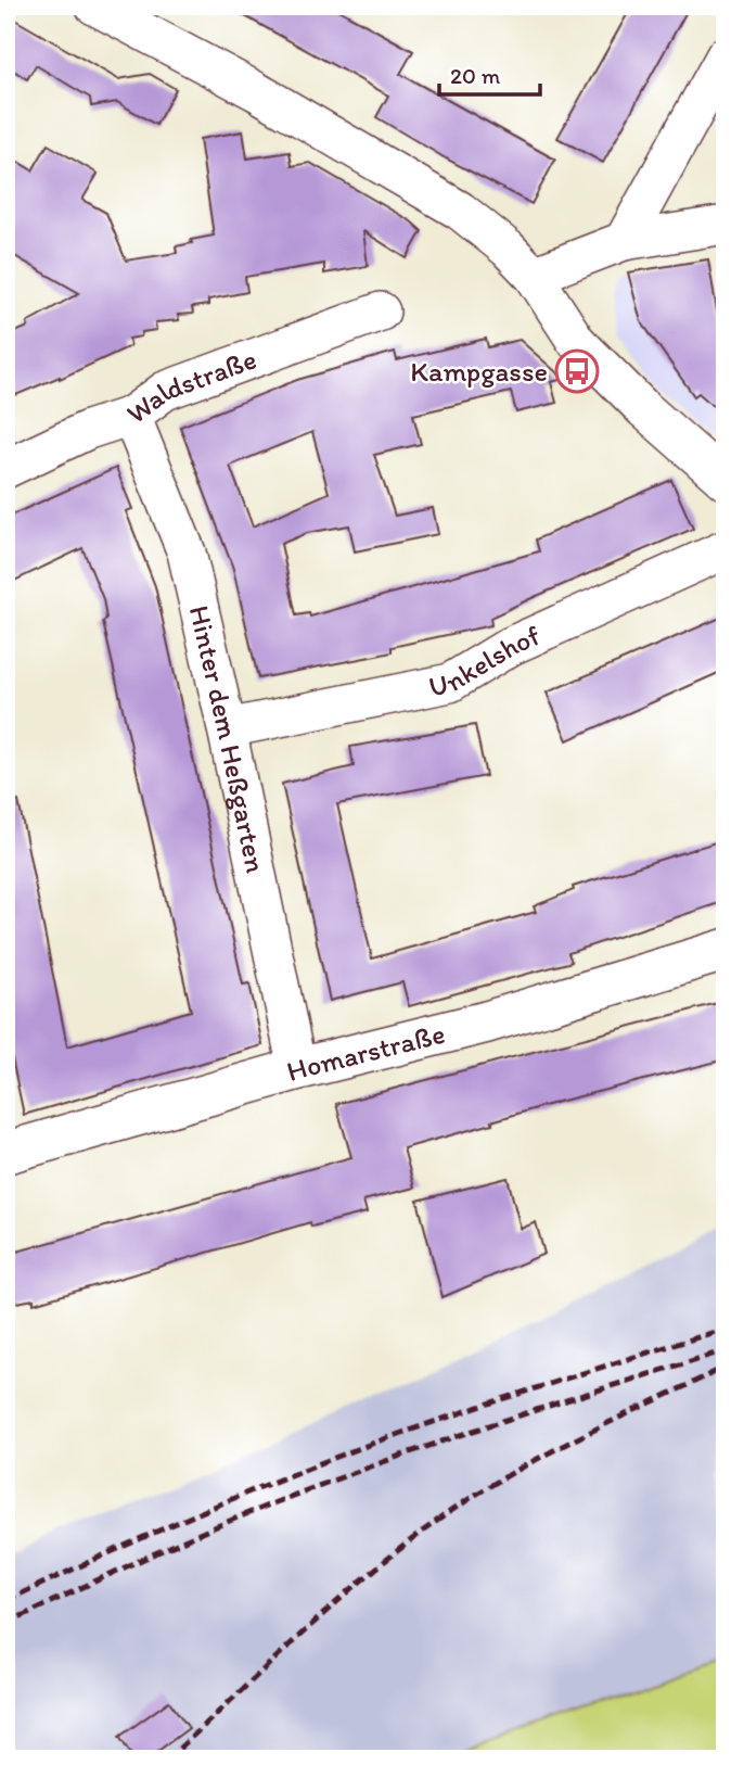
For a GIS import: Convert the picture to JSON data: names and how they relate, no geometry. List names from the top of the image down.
{
  "streets": {
    "street": [
      "Waldstraße",
      "Unkelshof",
      "Hinter dem Heßgarten",
      "Homarstraße"
    ]
  },
  "crossings": [
    ["Waldstraße", "Hinter dem Heßgarten"],
    ["Unkelshof", "Hinter dem Heßgarten"],
    ["Hinter dem Heßgarten", "Homarstraße"]
  ],
  "places": {
    "bus stop": ["Kampgasse"]
  },
  "scale_bar": "20 m"
}
